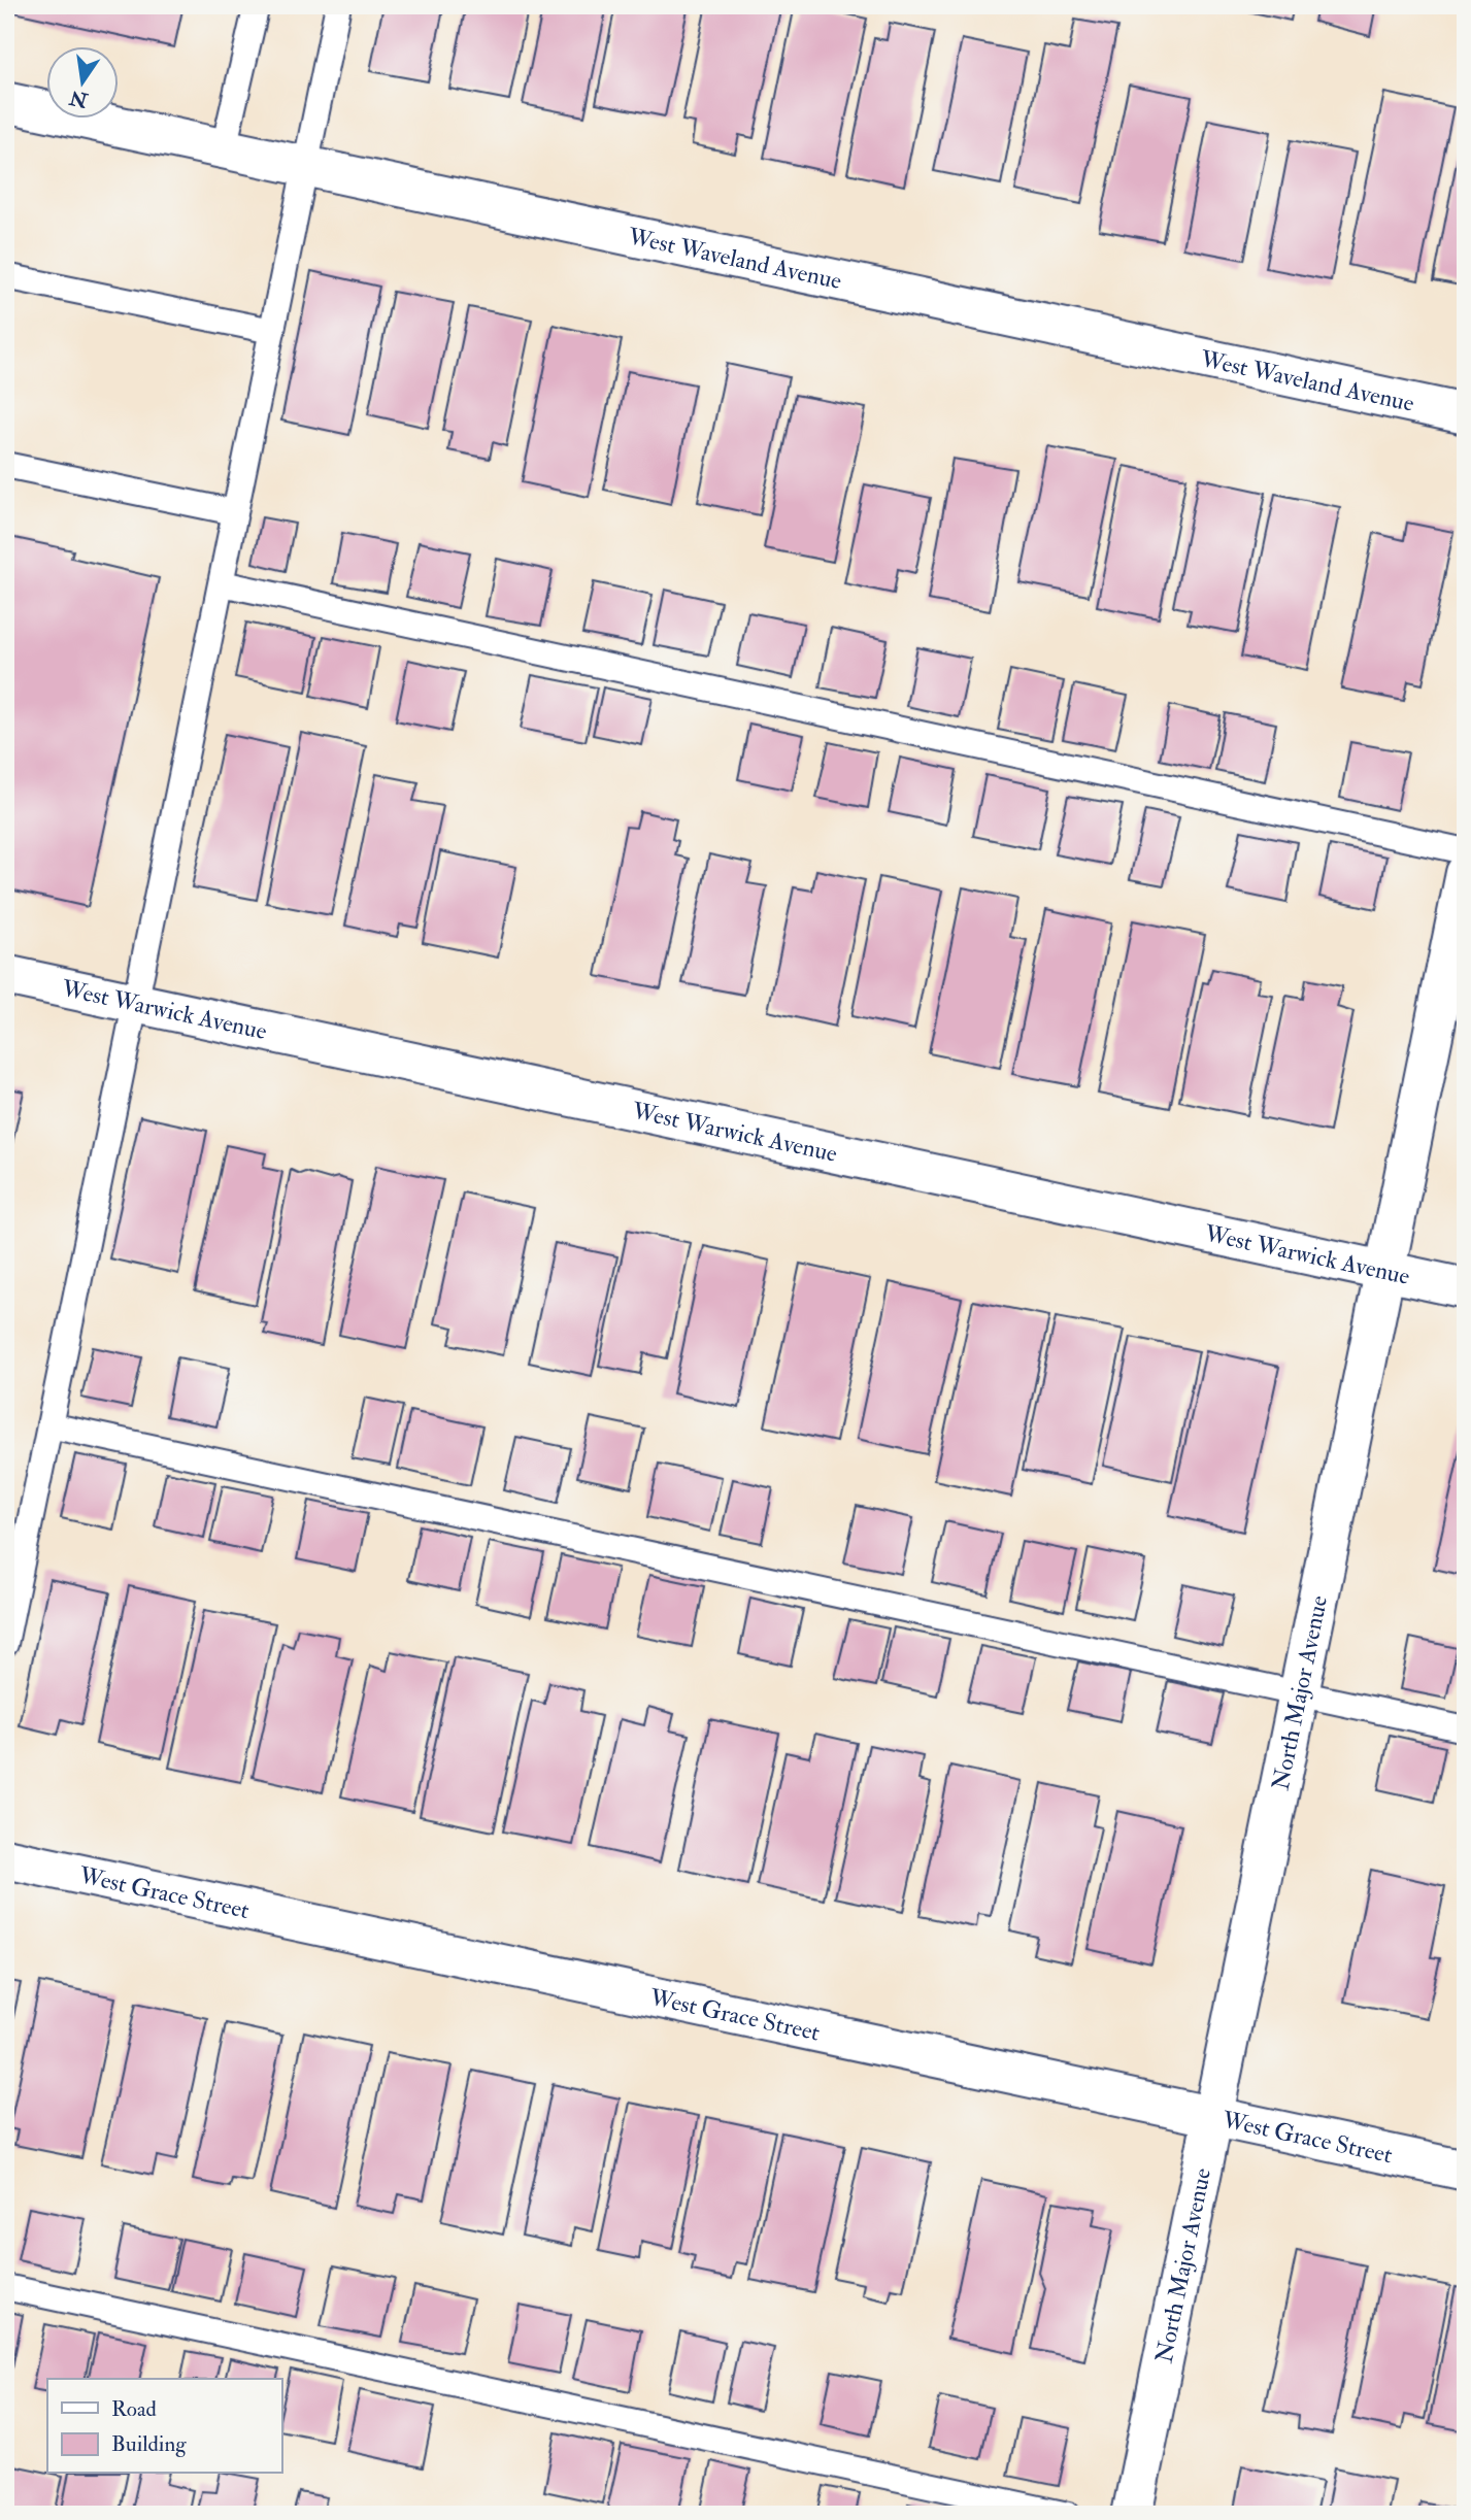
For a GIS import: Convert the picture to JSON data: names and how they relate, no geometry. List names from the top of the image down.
{
  "streets": {
    "street": [
      "West Waveland Avenue",
      "West Warwick Avenue",
      "North Major Avenue",
      "West Grace Street"
    ]
  },
  "crossings": [
    ["West Warwick Avenue", "North Major Avenue"],
    ["North Major Avenue", "West Grace Street"]
  ],
  "legend": ["Road", "Building"],
  "north": "bottom"
}
